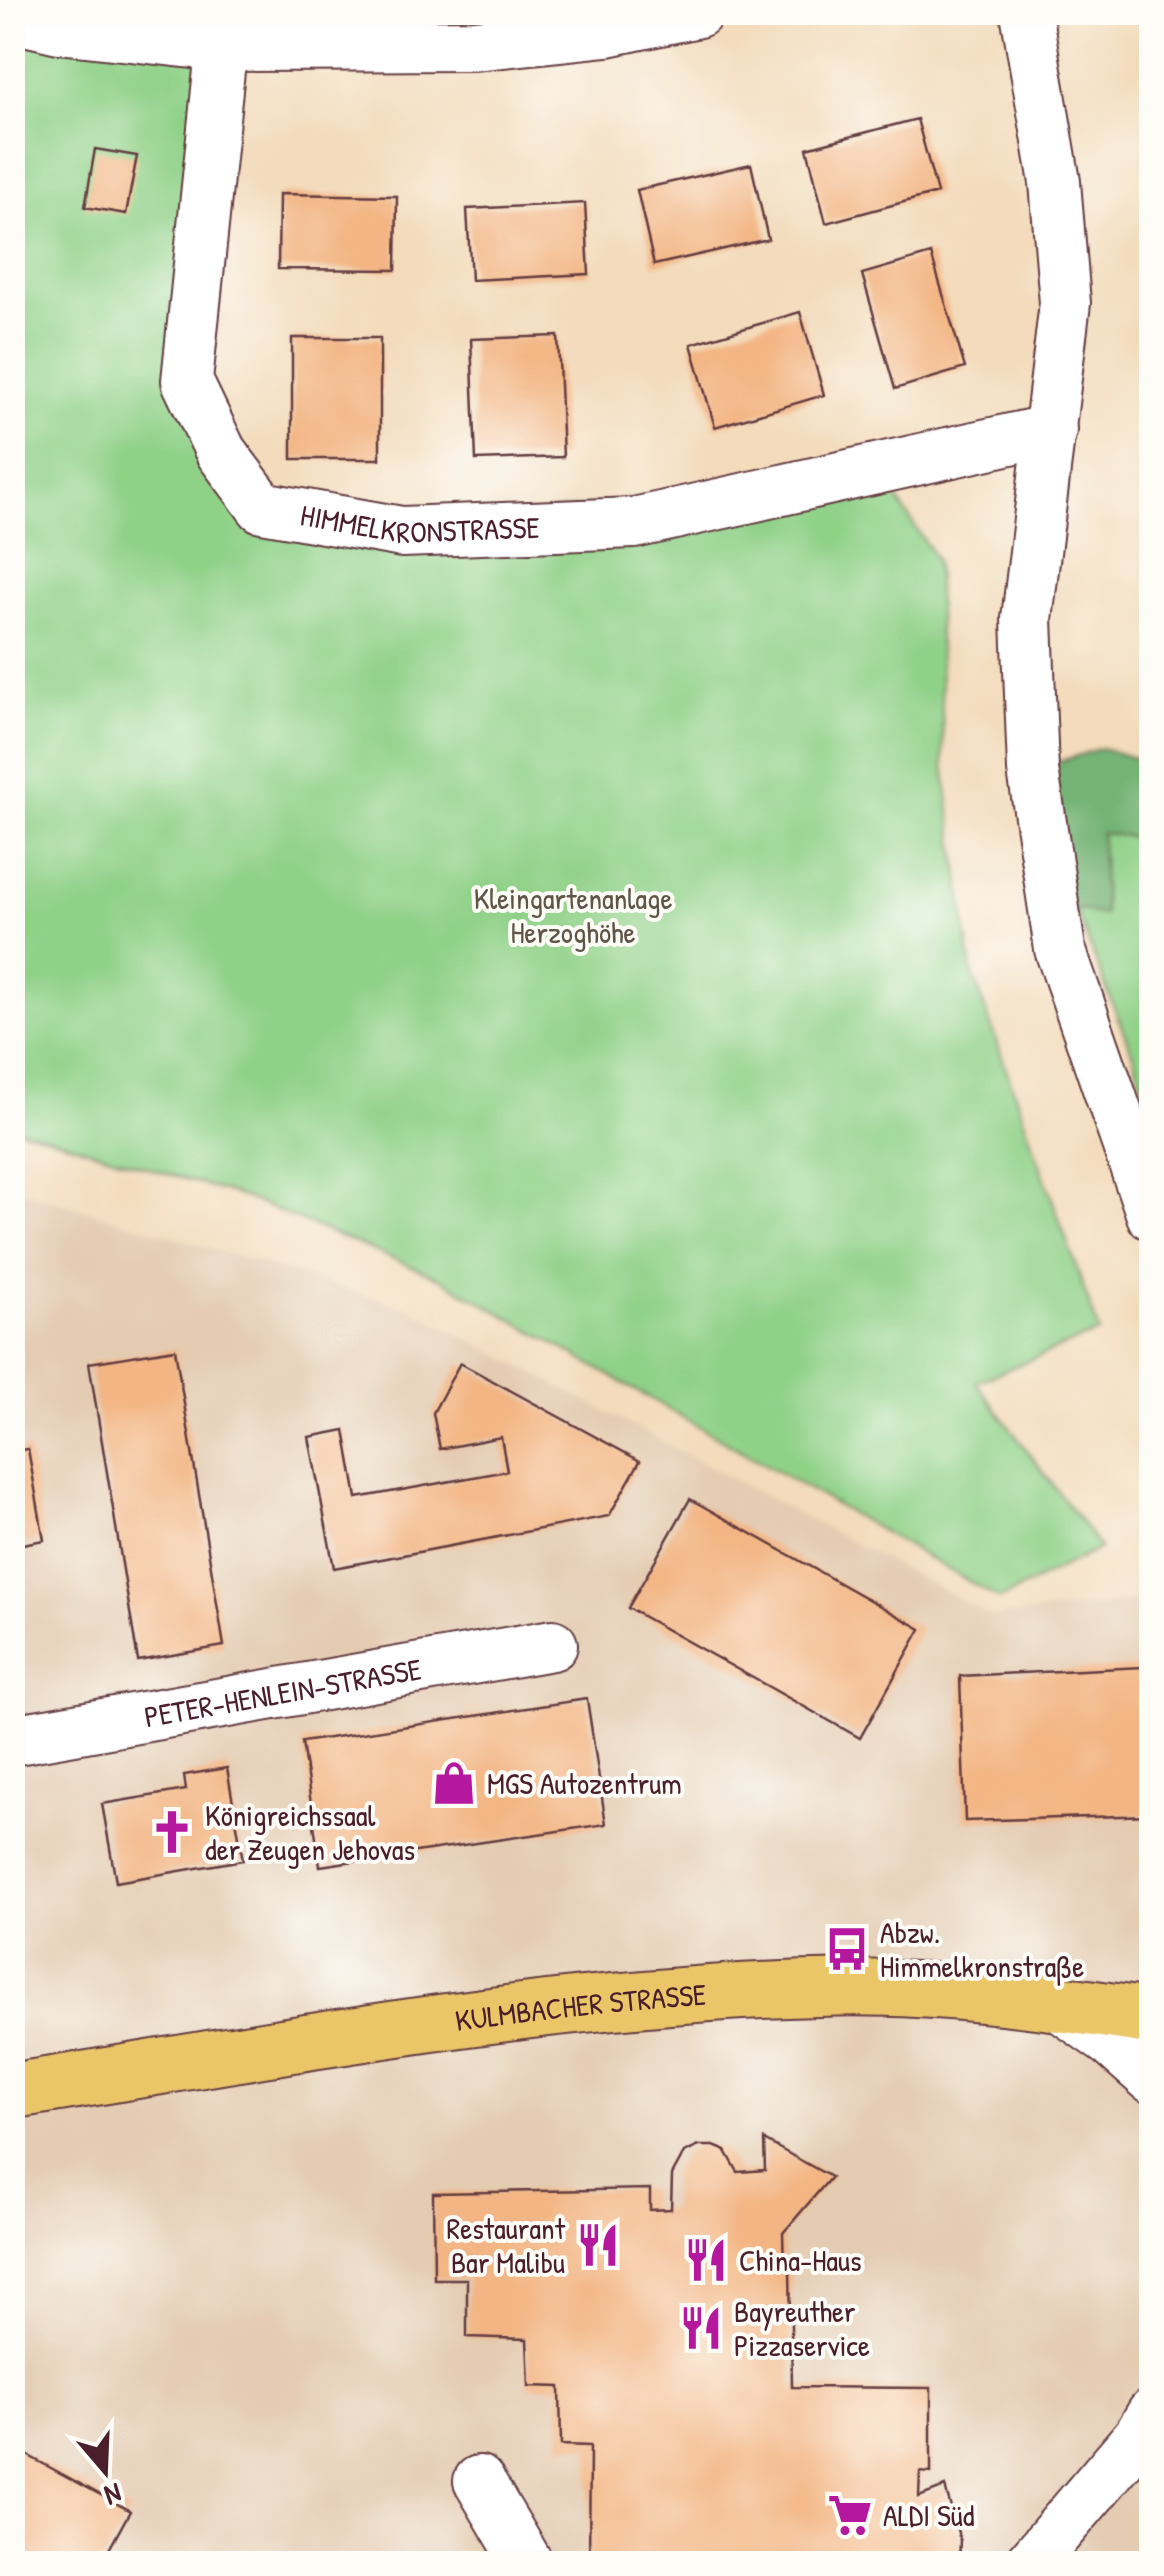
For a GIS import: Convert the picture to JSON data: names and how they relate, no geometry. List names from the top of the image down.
{
  "streets": {
    "main road": ["KULMBACHER STRASSE"],
    "street": ["HIMMELKRONSTRASSE", "PETER-HENLEIN-STRASSE"]
  },
  "parks": ["Kleingartenanlage Herzoghöhe"],
  "places": {
    "shop": ["MGS Autozentrum"],
    "church": ["Königreichssaal der Zeugen Jehovas"],
    "bus stop": ["Abzw. Himmelkronstraße"],
    "restaurant": ["Restaurant Bar Malibu", "China-Haus", "Bayreuther Pizzaservice"],
    "supermarket": ["ALDI Süd"]
  },
  "north": "bottom"
}
